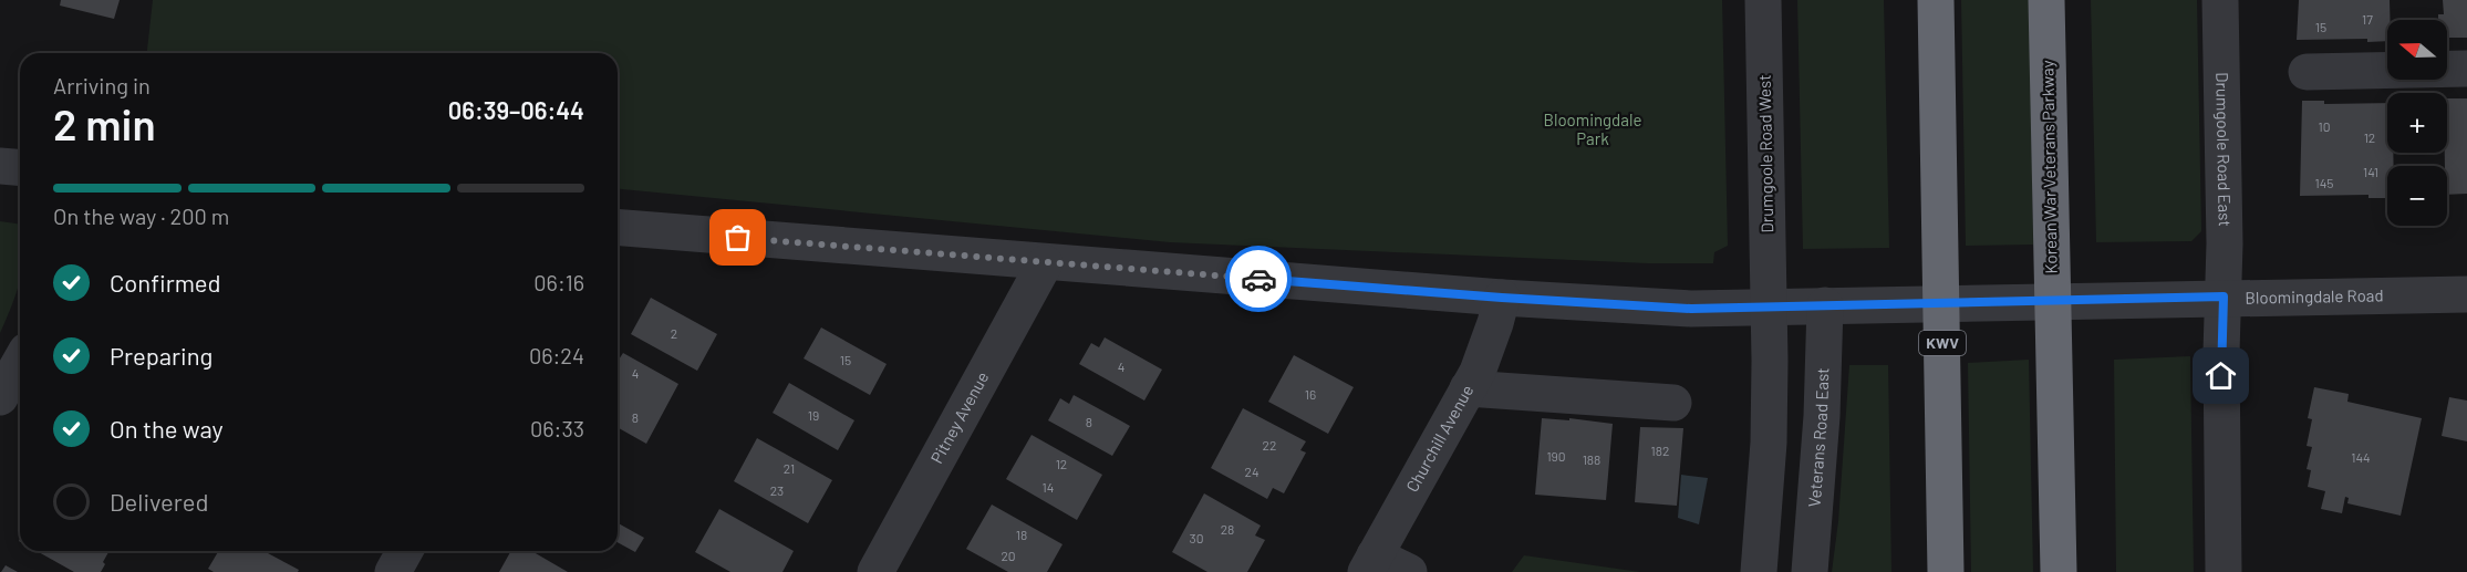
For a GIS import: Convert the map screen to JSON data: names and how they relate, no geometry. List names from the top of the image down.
{
  "streets": {
    "highway": ["Korean War Veterans Parkway", "KWV"],
    "street": [
      "Drumgoole Road East",
      "Drumgoole Road West",
      "Bloomingdale Road",
      "Pitney Avenue",
      "Churchill Avenue",
      "Veterans Road East"
    ]
  },
  "crossings": [
    ["Drumgoole Road East", "Bloomingdale Road"],
    ["Drumgoole Road West", "Bloomingdale Road"],
    ["Bloomingdale Road", "Pitney Avenue"],
    ["Bloomingdale Road", "Churchill Avenue"],
    ["Bloomingdale Road", "Veterans Road East"]
  ],
  "parks": ["Bloomingdale Park"],
  "house_numbers": [
    "17",
    "15",
    "10",
    "12",
    "141",
    "145",
    "2",
    "15",
    "4",
    "4",
    "16",
    "19",
    "8",
    "8",
    "22",
    "182",
    "190",
    "144",
    "188",
    "12",
    "21",
    "24",
    "14",
    "23",
    "28",
    "18",
    "30",
    "20"
  ],
  "north": "left",
  "page": {
    "map_buttons": ["+", "−"],
    "heading": ["2 min", "Arriving in", "06:39–06:44"],
    "bar": "On the way · 200 m",
    "list": [
      ["Confirmed", "06:16"],
      ["Preparing", "06:24"],
      ["On the way", "06:33"],
      "Delivered"
    ]
  }
}
